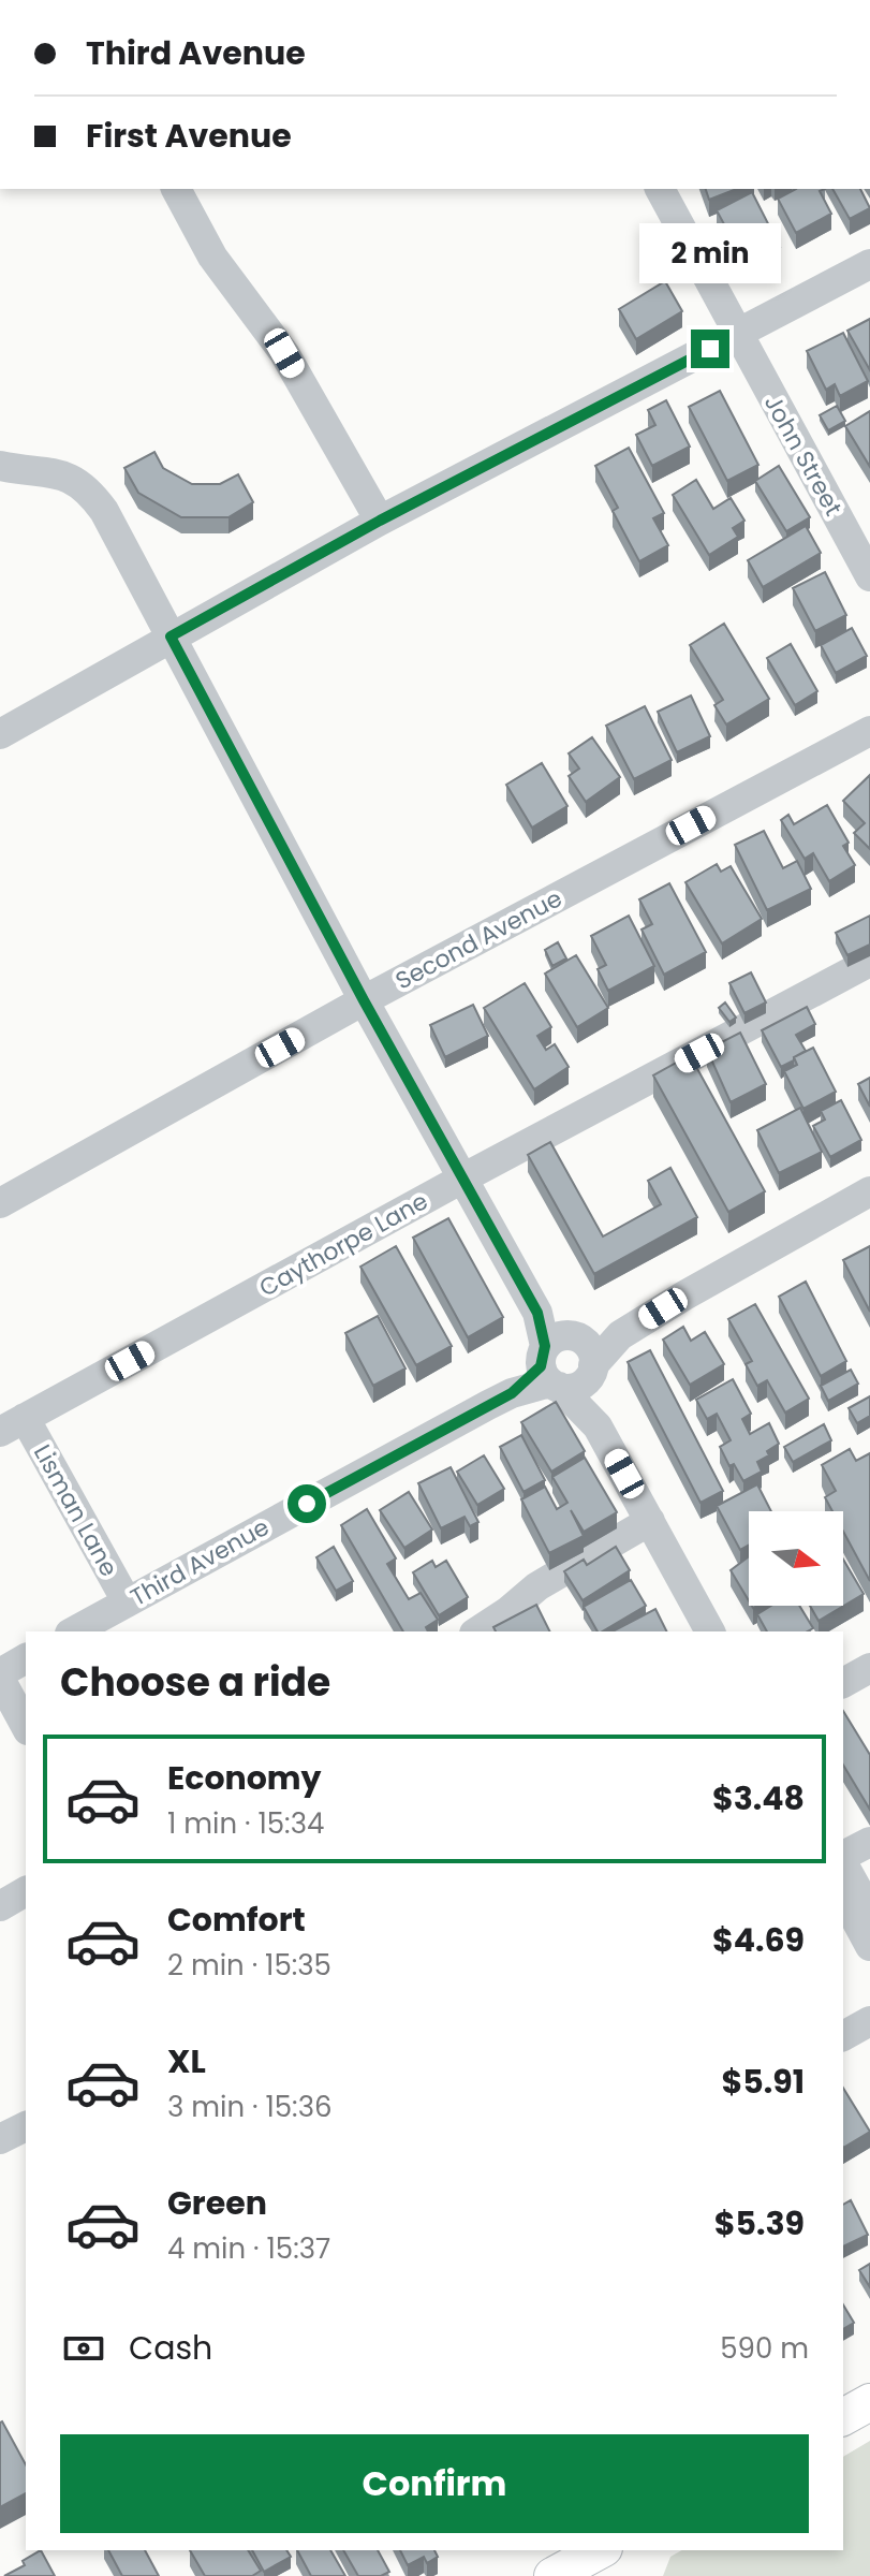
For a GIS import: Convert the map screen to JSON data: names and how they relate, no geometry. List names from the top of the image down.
{
  "streets": {
    "street": [
      "John Street",
      "Second Avenue",
      "Caythorpe Lane",
      "Lisman Lane",
      "Third Avenue"
    ]
  },
  "crossings": [
    ["Caythorpe Lane", "Lisman Lane"],
    ["Lisman Lane", "Third Avenue"]
  ],
  "north": "right",
  "page": {
    "banner": ["Third Avenue", "First Avenue"],
    "bubble": "2 min",
    "heading": "Choose a ride",
    "list": [
      {
        "name": "Economy",
        "note": "1 min · 15:34",
        "value": "$3.48"
      },
      {
        "name": "Comfort",
        "note": "2 min · 15:35",
        "value": "$4.69"
      },
      {
        "name": "XL",
        "note": "3 min · 15:36",
        "value": "$5.91"
      },
      {
        "name": "Green",
        "note": "4 min · 15:37",
        "value": "$5.39"
      }
    ],
    "pay": ["Cash", "590 m"],
    "buttons": "Confirm"
  }
}
